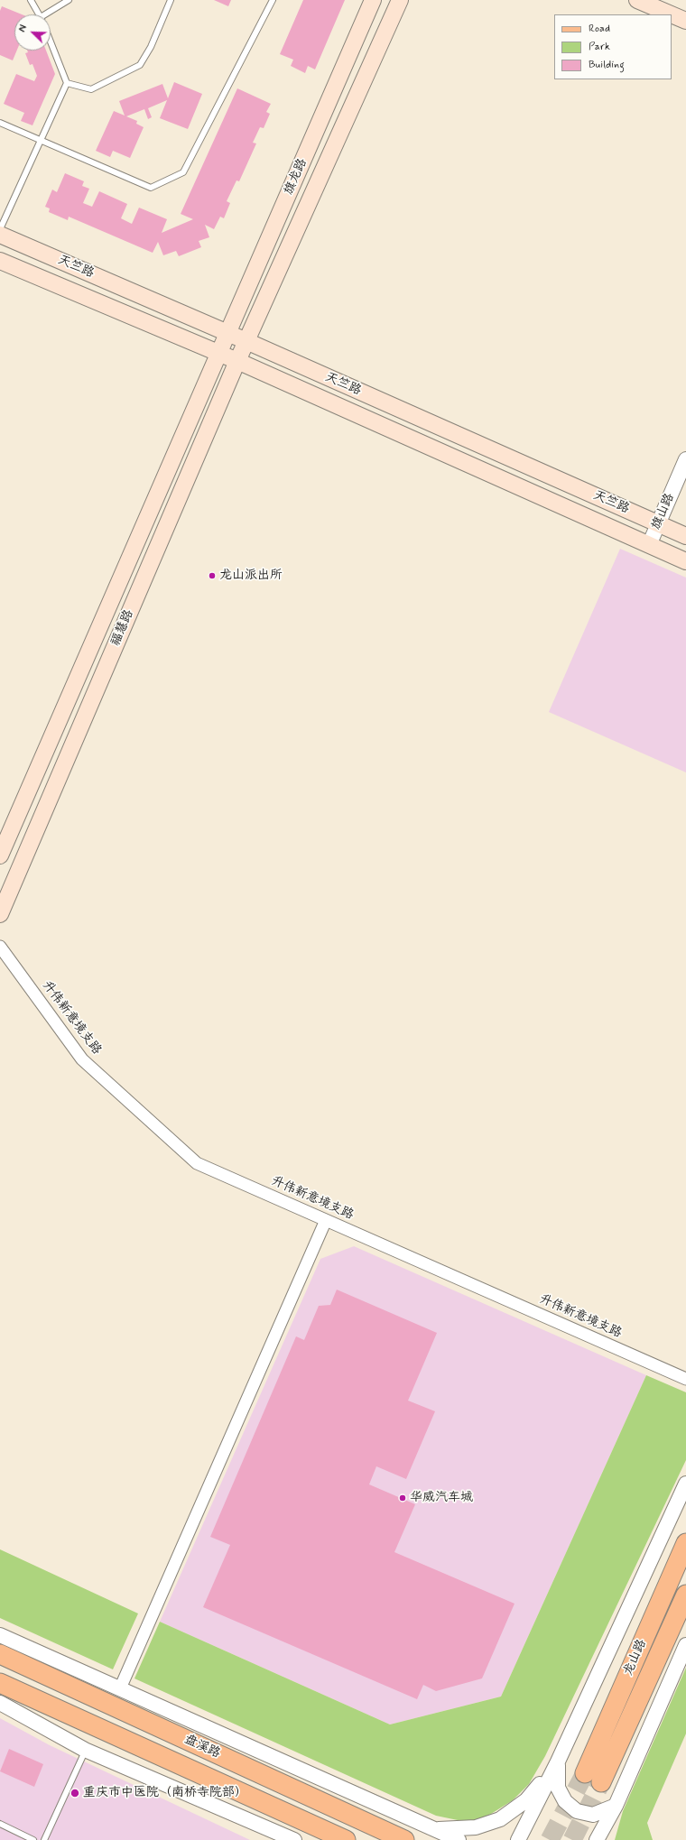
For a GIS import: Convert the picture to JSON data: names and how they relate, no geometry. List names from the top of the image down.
{
  "streets": {
    "main road": [
      "旗龙路",
      "天竺路",
      "福慧路",
      "龙山路",
      "盘溪路"
    ],
    "street": ["旗山路", "升伟新意境支路"]
  },
  "crossings": [
    ["旗龙路", "天竺路"],
    ["旗龙路", "福慧路"],
    ["天竺路", "旗山路"],
    ["天竺路", "福慧路"]
  ],
  "places": ["龙山派出所", "华威汽车城", "重庆市中医院（南桥寺院部）"],
  "legend": ["Road", "Park", "Building"],
  "north": "top left"
}
